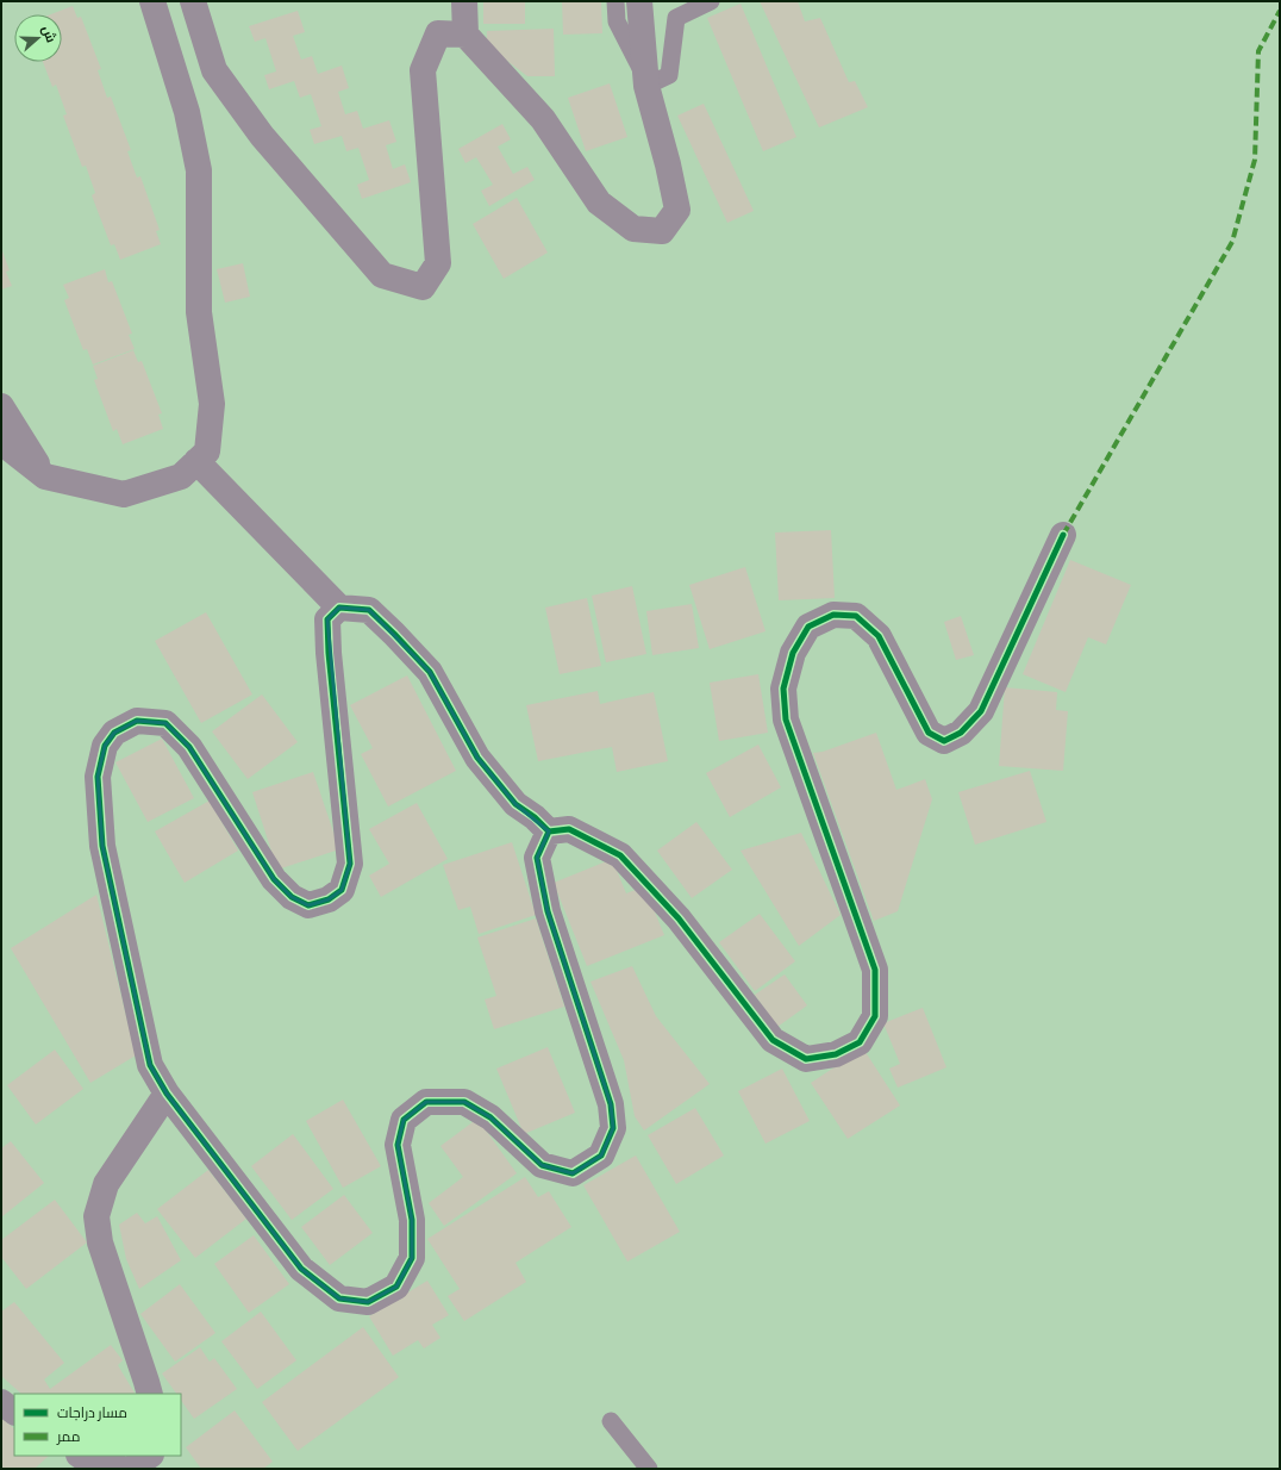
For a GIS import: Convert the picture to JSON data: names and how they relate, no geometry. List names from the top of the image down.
{
  "legend": ["مسار دراجات", "ممر"],
  "north": "right"
}
